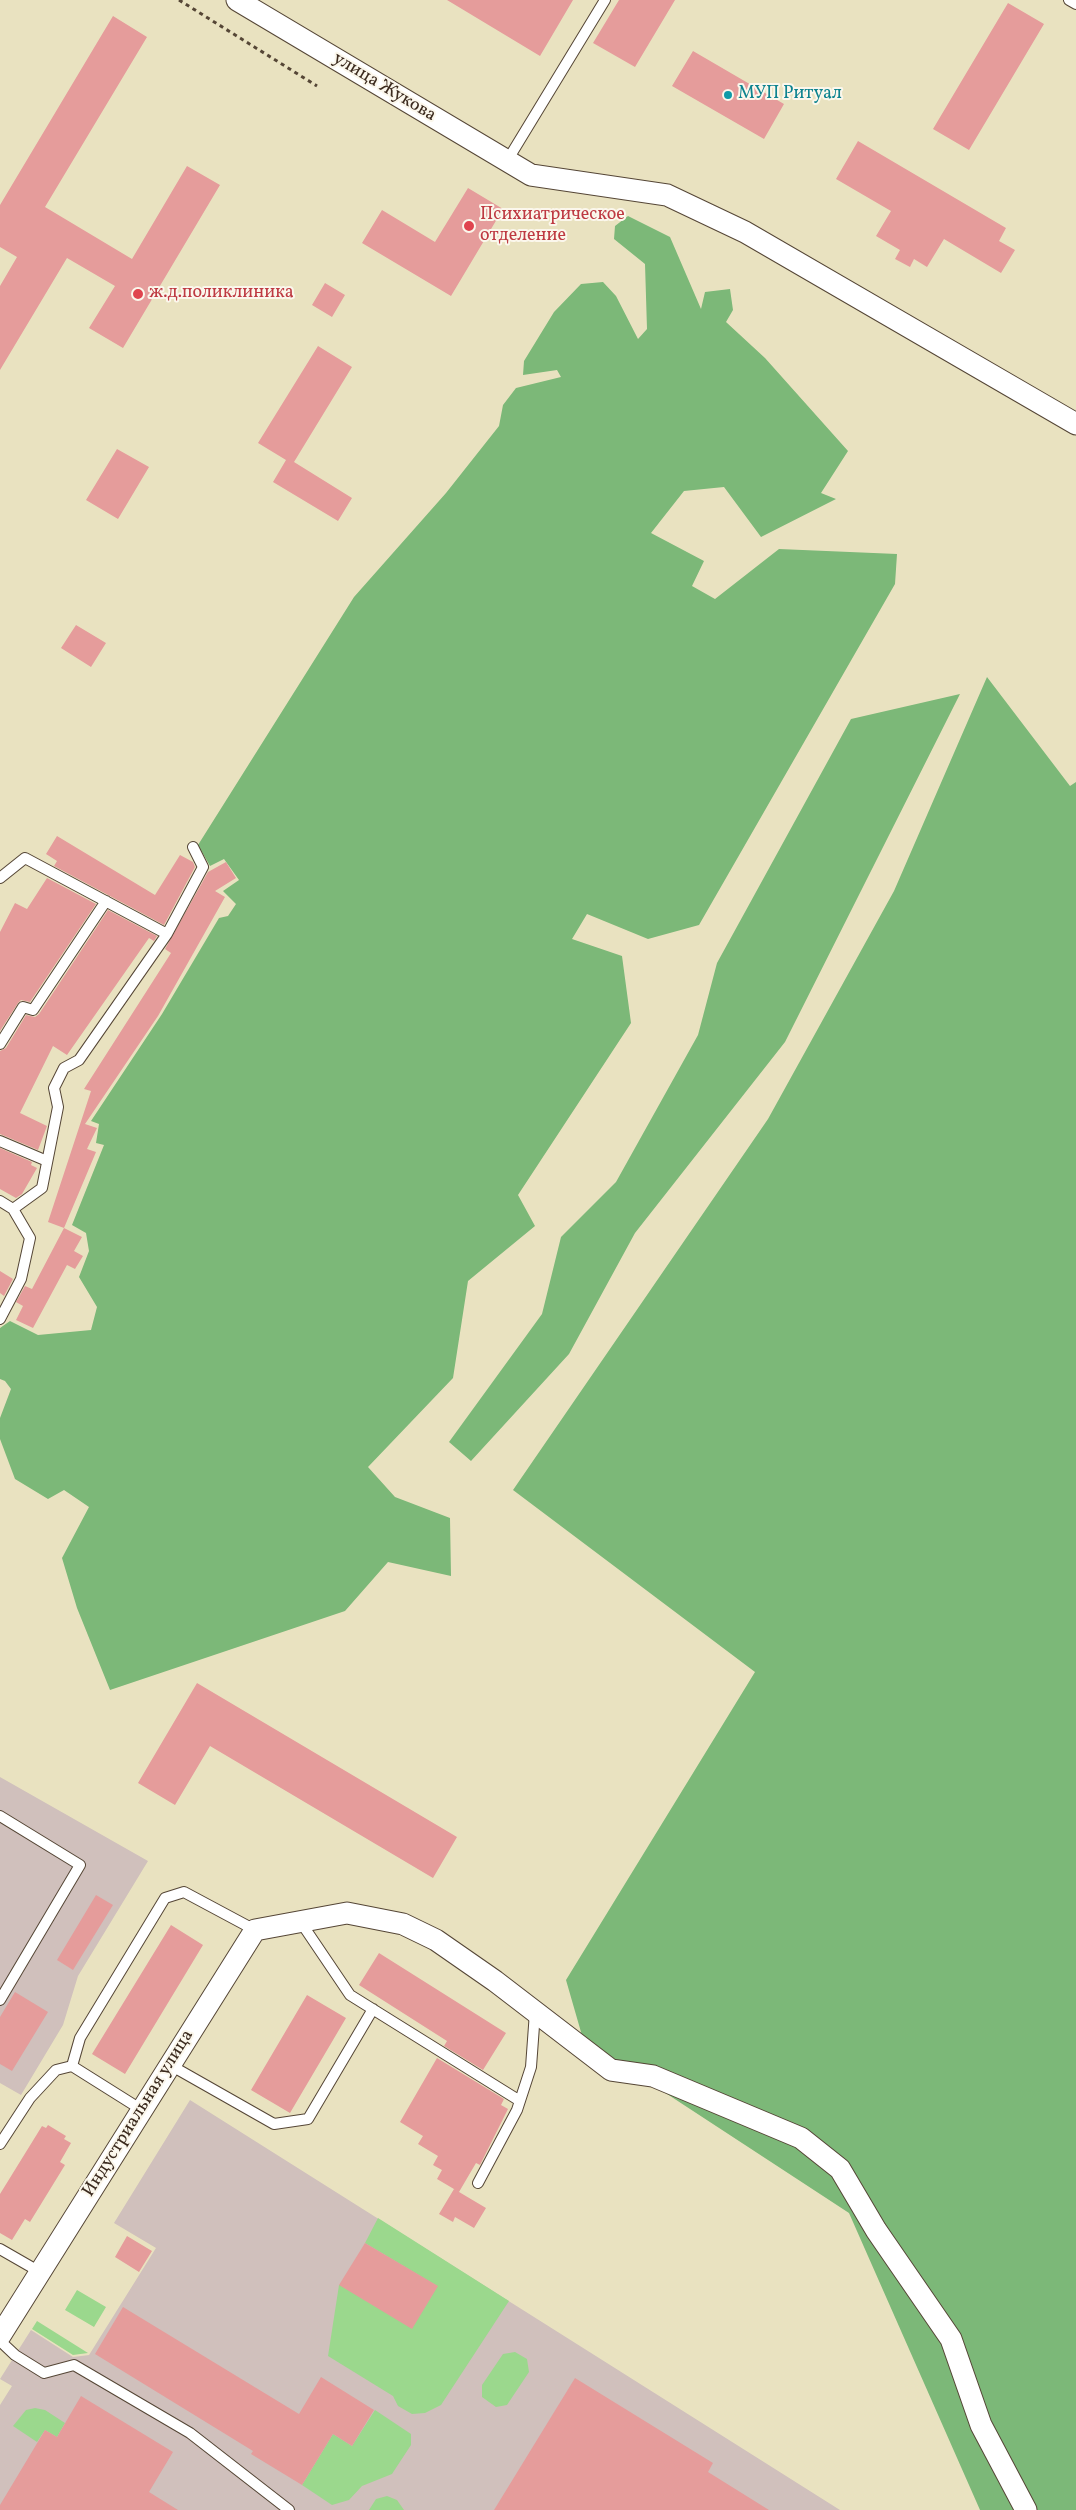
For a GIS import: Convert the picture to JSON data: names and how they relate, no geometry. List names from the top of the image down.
{
  "streets": {
    "street": ["улица Жукова", "Индустриальная улица"]
  },
  "places": ["МУП Ритуал", "Психиатрическое отделение", "ж.д.поликлиника"]
}
